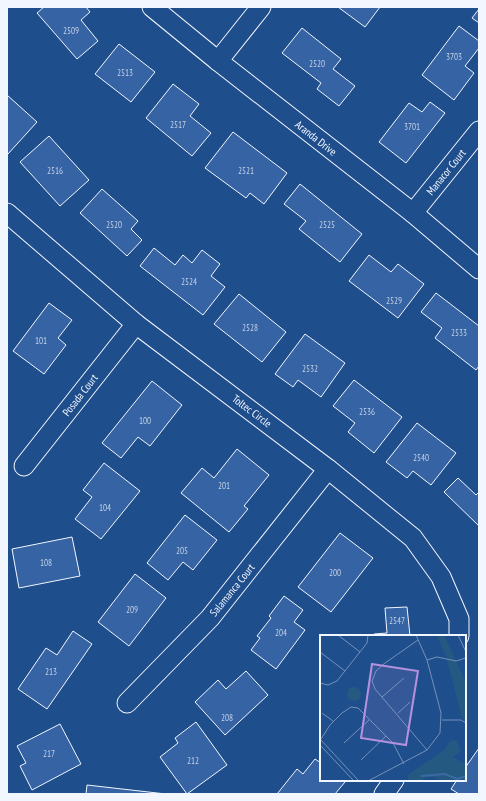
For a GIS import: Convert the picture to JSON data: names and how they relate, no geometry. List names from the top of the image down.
{
  "streets": {
    "street": [
      "Aranda Drive",
      "Manacor Court",
      "Posada Court",
      "Toltec Circle",
      "Salamanca Court"
    ]
  },
  "crossings": [
    ["Aranda Drive", "Manacor Court"],
    ["Posada Court", "Toltec Circle"],
    ["Toltec Circle", "Salamanca Court"]
  ],
  "house_numbers": [
    "2509",
    "3703",
    "2520",
    "2513",
    "2517",
    "3701",
    "2516",
    "2521",
    "2520",
    "2525",
    "2524",
    "2529",
    "2528",
    "2533",
    "101",
    "2532",
    "2536",
    "100",
    "2540",
    "201",
    "104",
    "205",
    "108",
    "200",
    "209",
    "2547",
    "204",
    "213",
    "208",
    "217",
    "212"
  ]
}
